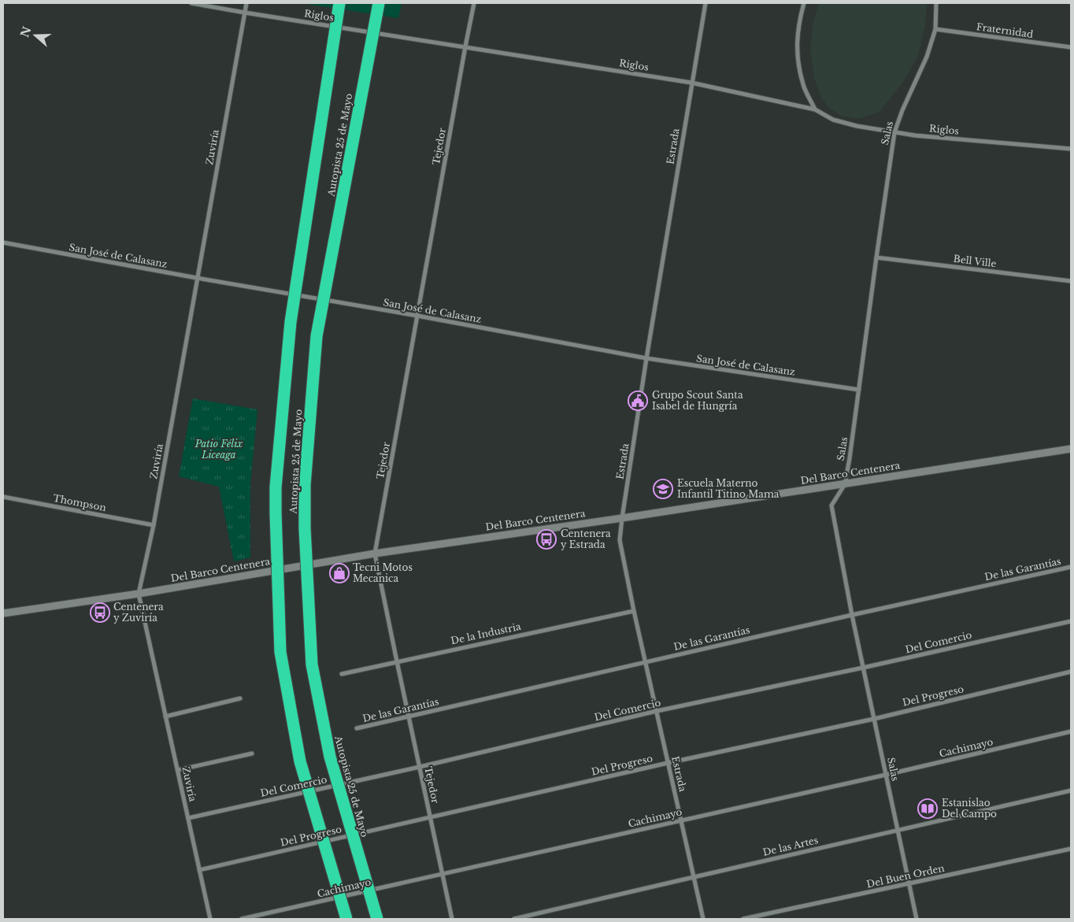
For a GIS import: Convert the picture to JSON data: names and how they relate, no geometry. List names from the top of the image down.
{
  "streets": {
    "highway": ["Autopista 25 de Mayo"],
    "street": [
      "Riglos",
      "Fraternidad",
      "Salas",
      "Tejedor",
      "Estrada",
      "Zuviría",
      "San José de Calasanz",
      "Bell Ville",
      "Del Barco Centenera",
      "Thompson",
      "De las Garantías",
      "De la Industria",
      "Del Comercio",
      "Del Progreso",
      "Cachimayo",
      "De las Artes",
      "Del Buen Orden"
    ]
  },
  "crossings": [
    ["Riglos", "Salas"],
    ["Riglos", "Tejedor"],
    ["Riglos", "Estrada"],
    ["Riglos", "Zuviría"],
    ["Fraternidad", "Salas"],
    ["Salas", "San José de Calasanz"],
    ["Salas", "Bell Ville"],
    ["Salas", "Del Barco Centenera"],
    ["Salas", "De las Garantías"],
    ["Salas", "Del Comercio"],
    ["Salas", "Del Progreso"],
    ["Salas", "Cachimayo"],
    ["Salas", "De las Artes"],
    ["Salas", "Del Buen Orden"],
    ["Tejedor", "San José de Calasanz"],
    ["Tejedor", "Del Barco Centenera"],
    ["Tejedor", "De las Garantías"],
    ["Tejedor", "De la Industria"],
    ["Tejedor", "Del Comercio"],
    ["Tejedor", "Del Progreso"],
    ["Tejedor", "Cachimayo"],
    ["Estrada", "San José de Calasanz"],
    ["Estrada", "Del Barco Centenera"],
    ["Estrada", "De las Garantías"],
    ["Estrada", "De la Industria"],
    ["Estrada", "Del Comercio"],
    ["Estrada", "Del Progreso"],
    ["Estrada", "Cachimayo"],
    ["Estrada", "De las Artes"],
    ["Zuviría", "San José de Calasanz"],
    ["Zuviría", "Del Barco Centenera"],
    ["Zuviría", "Thompson"],
    ["Zuviría", "Del Comercio"],
    ["Zuviría", "Del Progreso"]
  ],
  "parks": ["Patio Félix Liceaga"],
  "places": {
    "public building": ["Grupo Scout Santa Isabel de Hungría"],
    "school or university": ["Escuela Materno Infantil Titino Mama"],
    "bus stop": ["Centenera y Estrada", "Centenera y Zuviría"],
    "shop": ["Tecni Motos Mecanica"],
    "library": ["Estanislao Del Campo"]
  },
  "north": "left"
}
